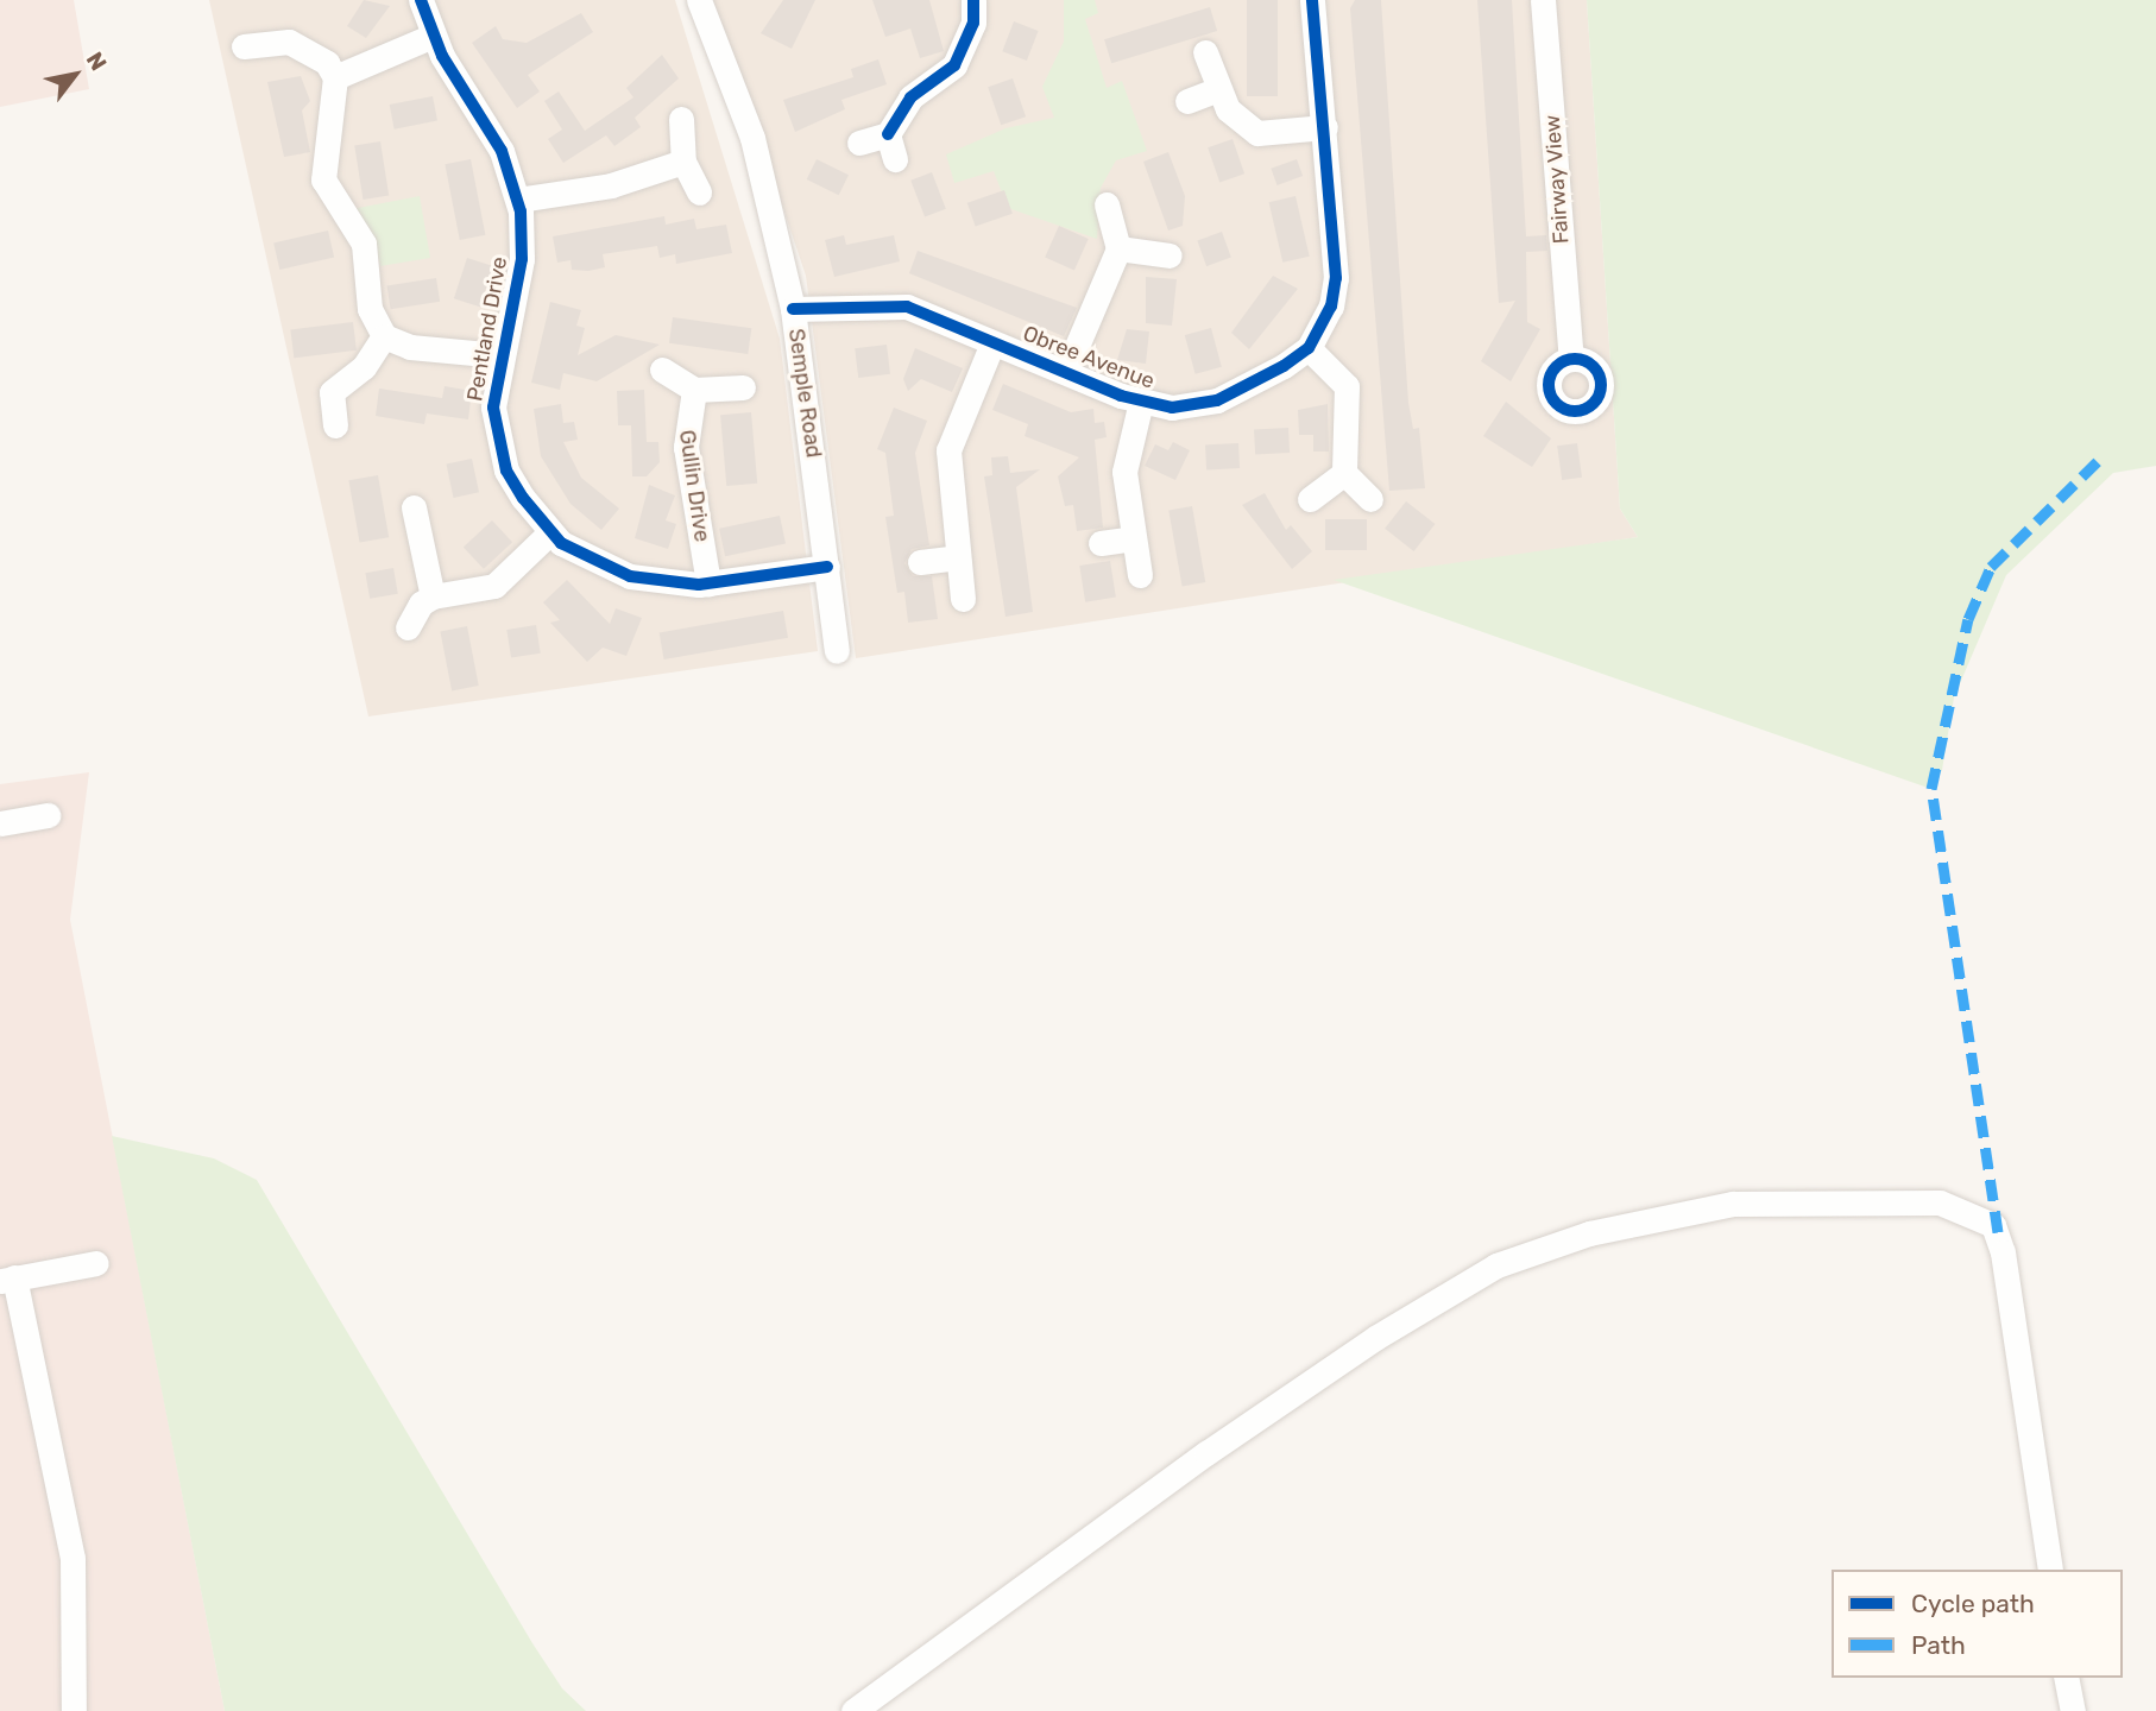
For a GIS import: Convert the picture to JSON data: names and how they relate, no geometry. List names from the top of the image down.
{
  "streets": {
    "street": [
      "Fairway View",
      "Pentland Drive",
      "Obree Avenue",
      "Semple Road",
      "Gullin Drive"
    ]
  },
  "crossings": [
    ["Pentland Drive", "Semple Road"],
    ["Pentland Drive", "Gullin Drive"],
    ["Obree Avenue", "Semple Road"]
  ],
  "legend": ["Cycle path", "Path"],
  "north": "top right"
}
